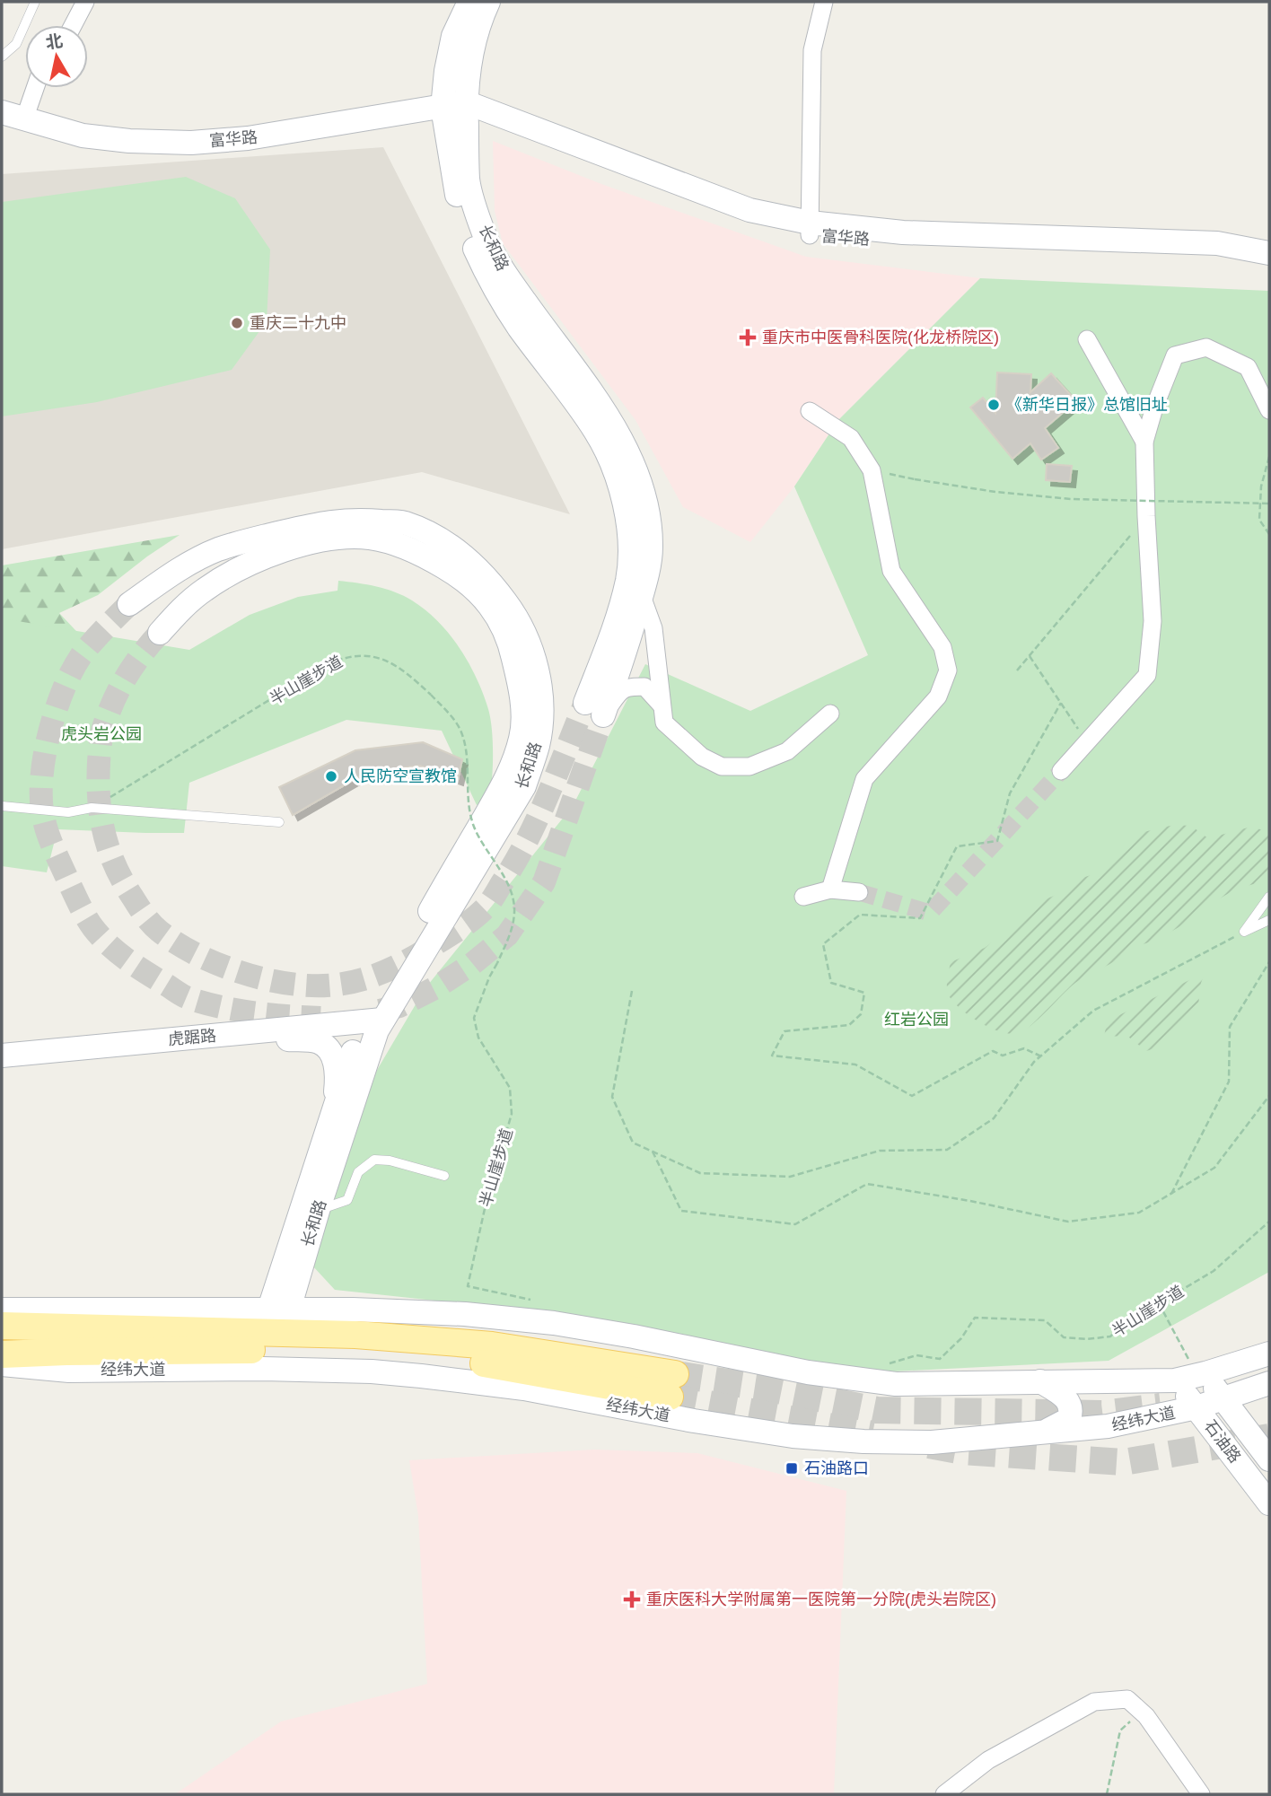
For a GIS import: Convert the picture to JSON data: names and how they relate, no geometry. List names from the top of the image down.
{
  "streets": {
    "main road": [
      "富华路",
      "长和路",
      "虎踞路",
      "经纬大道",
      "石油路"
    ],
    "path": ["半山崖步道"]
  },
  "crossings": [
    ["富华路", "长和路"],
    ["长和路", "虎踞路"],
    ["长和路", "经纬大道"],
    ["经纬大道", "石油路"]
  ],
  "parks": ["虎头岩公园", "红岩公园"],
  "places": {
    "other": ["重庆二十九中", "《新华日报》总馆旧址", "人民防空宣教馆"],
    "health": ["重庆市中医骨科医院(化龙桥院区)", "重庆医科大学附属第一医院第一分院(虎头岩院区)"],
    "transit": ["石油路口"]
  },
  "north": "top"
}
